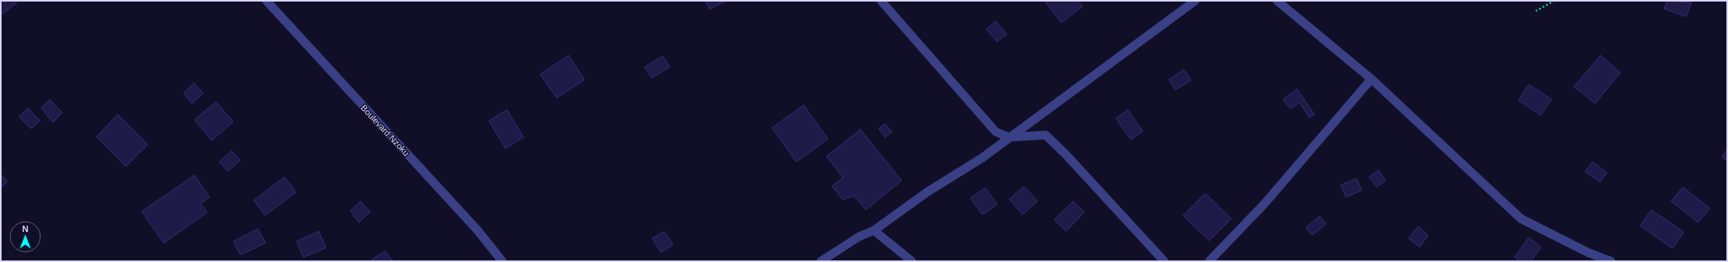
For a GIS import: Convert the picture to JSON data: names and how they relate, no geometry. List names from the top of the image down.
{
  "streets": {
    "street": ["Boulevard Nzoku"]
  },
  "north": "top"
}
